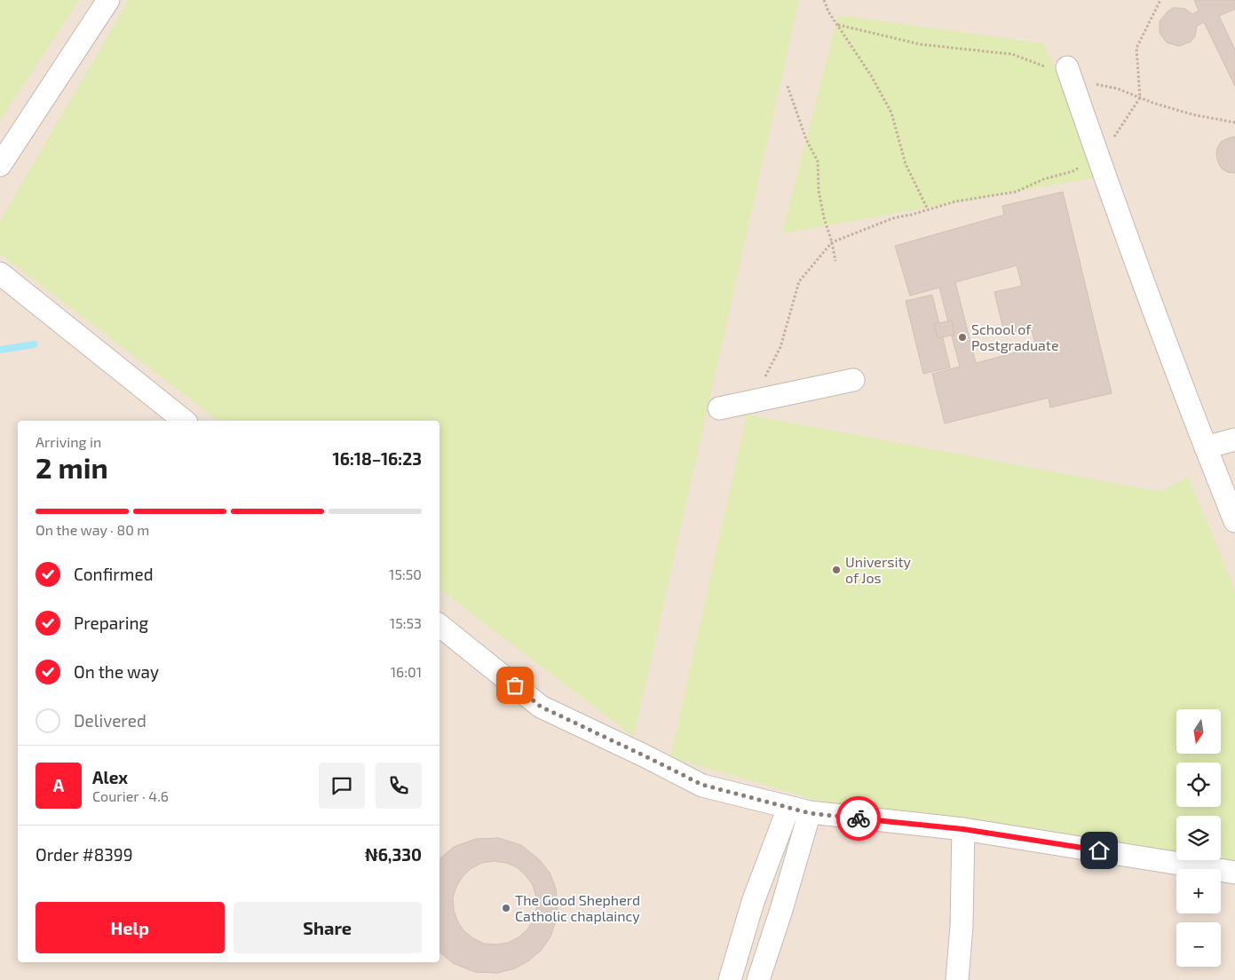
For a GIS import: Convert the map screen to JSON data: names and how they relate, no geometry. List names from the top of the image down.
{
  "places": ["School of Postgraduate", "University of Jos", "The Good Shepherd Catholic chaplaincy"],
  "north": "bottom",
  "page": {
    "heading": ["2 min", "Arriving in", "16:18–16:23"],
    "panel": [
      "Alex",
      "Courier · 4.6",
      "Order #8399",
      "₦6,330"
    ],
    "bar": "On the way · 80 m",
    "list": [
      ["Confirmed", "15:50"],
      ["Preparing", "15:53"],
      ["On the way", "16:01"],
      "Delivered"
    ],
    "map_buttons": ["+", "−"],
    "round": "A",
    "buttons": ["Help", "Share"]
  }
}
